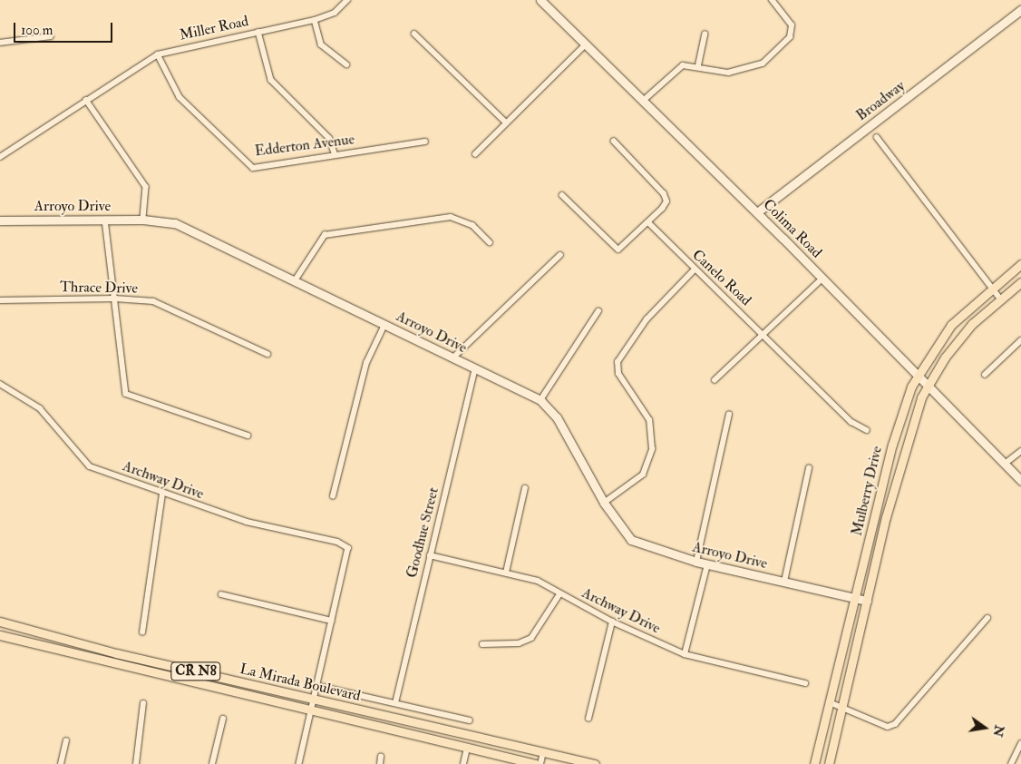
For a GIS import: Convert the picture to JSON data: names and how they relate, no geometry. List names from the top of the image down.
{
  "streets": {
    "main road": ["Mulberry Drive", "CR N8", "La Mirada Boulevard"],
    "street": [
      "Miller Road",
      "Broadway",
      "Edderton Avenue",
      "Arroyo Drive",
      "Colima Road",
      "Canelo Road",
      "Thrace Drive",
      "Archway Drive",
      "Goodhue Street"
    ]
  },
  "crossings": [
    ["Miller Road", "Edderton Avenue"],
    ["Broadway", "Colima Road"],
    ["Arroyo Drive", "Mulberry Drive"],
    ["Arroyo Drive", "Goodhue Street"],
    ["Colima Road", "Mulberry Drive"],
    ["Archway Drive", "Goodhue Street"],
    ["Goodhue Street", "La Mirada Boulevard"]
  ],
  "scale_bar": "100 m",
  "north": "right"
}
